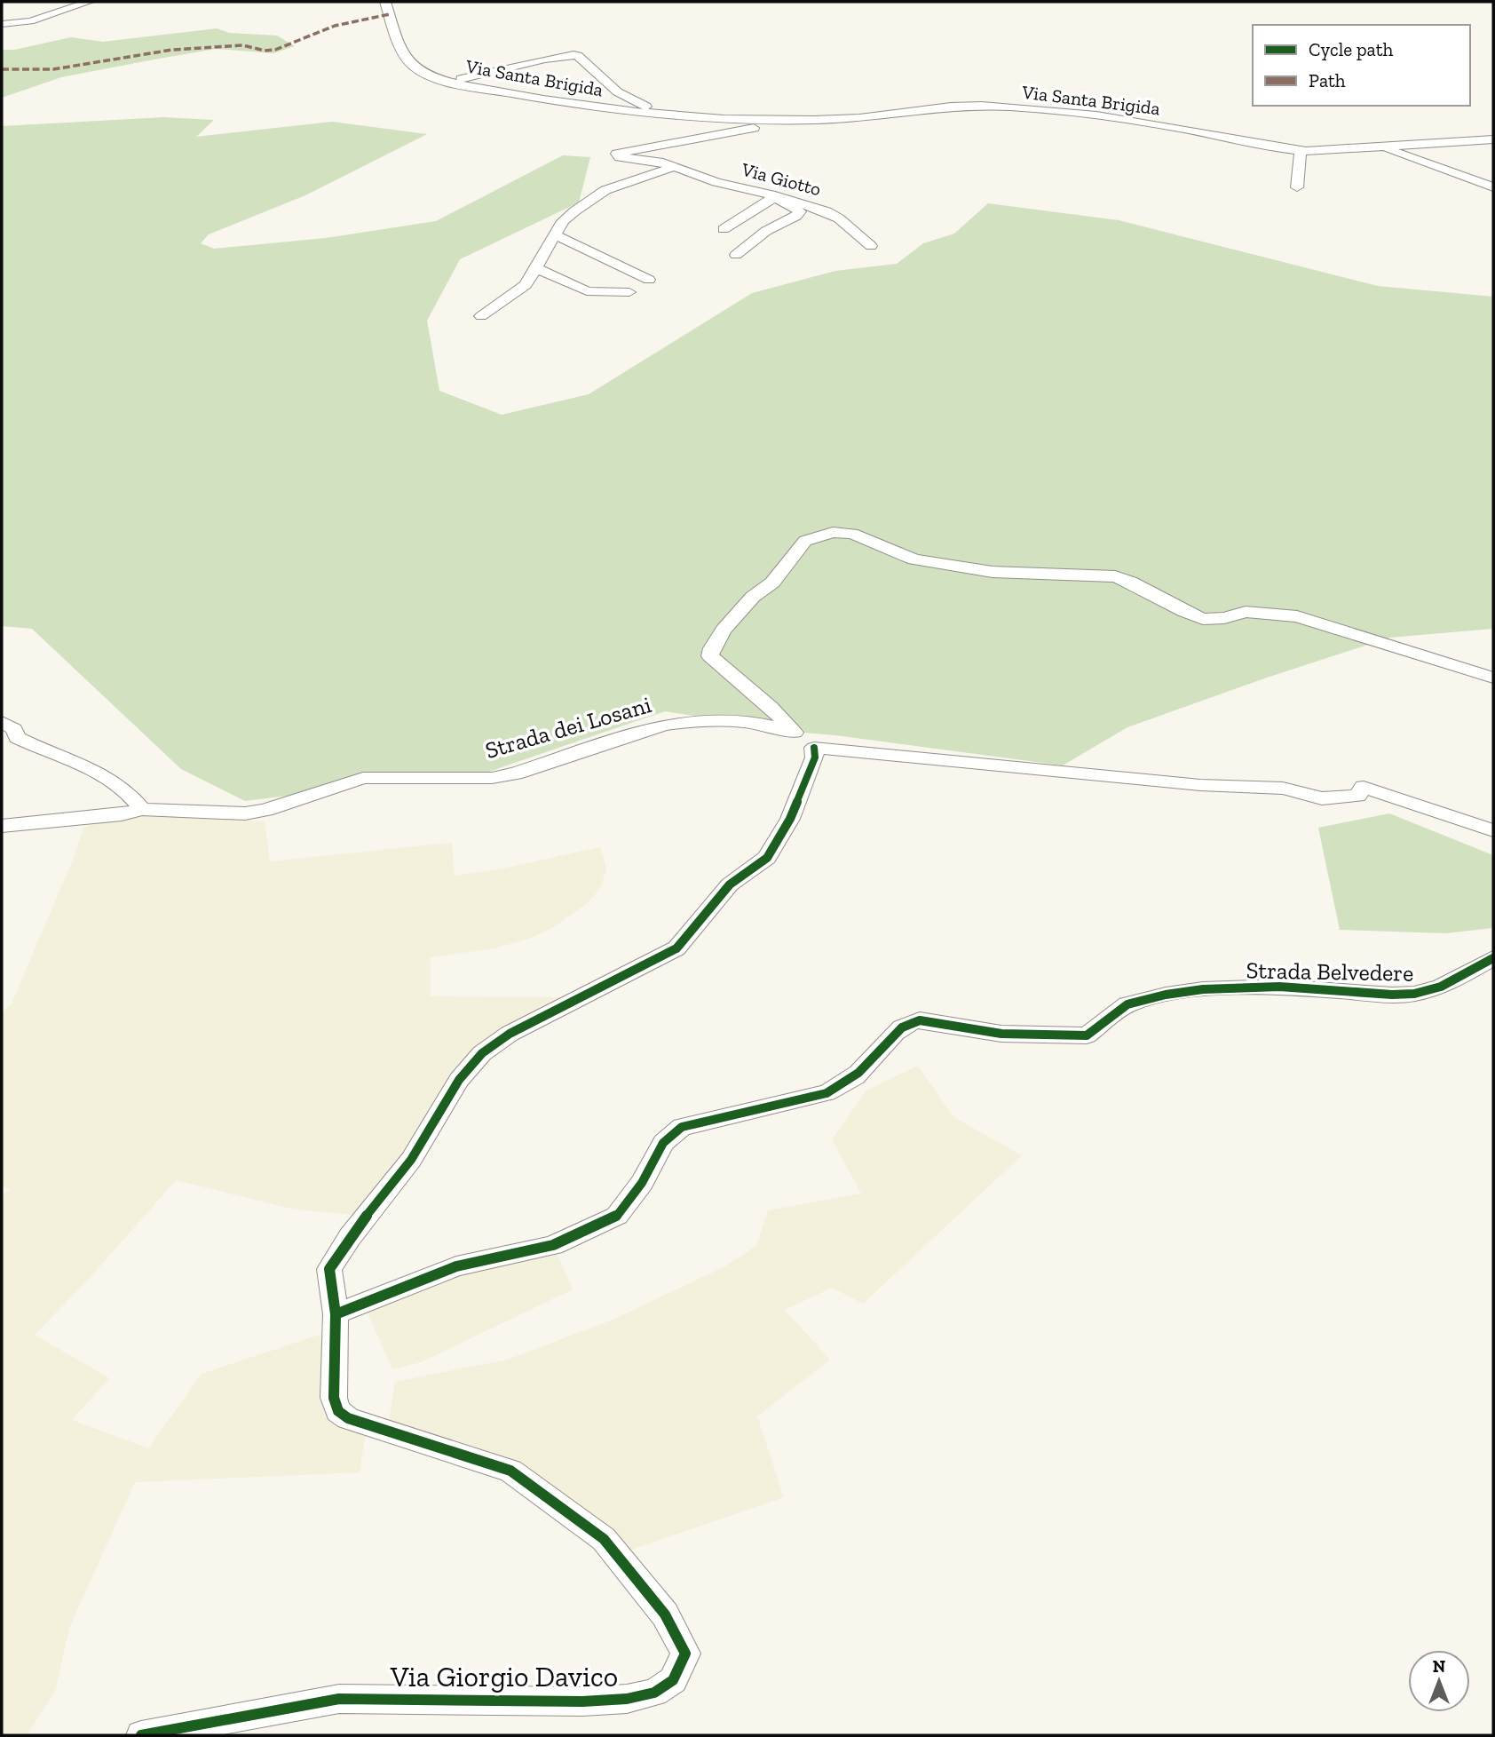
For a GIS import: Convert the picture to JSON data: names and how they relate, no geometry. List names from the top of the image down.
{
  "streets": {
    "street": [
      "Via Santa Brigida",
      "Via Giotto",
      "Strada dei Losani",
      "Strada Belvedere",
      "Via Giorgio Davico"
    ]
  },
  "crossings": [
    ["Strada dei Losani", "Via Giorgio Davico"],
    ["Strada Belvedere", "Via Giorgio Davico"]
  ],
  "legend": ["Cycle path", "Path"],
  "north": "top"
}
